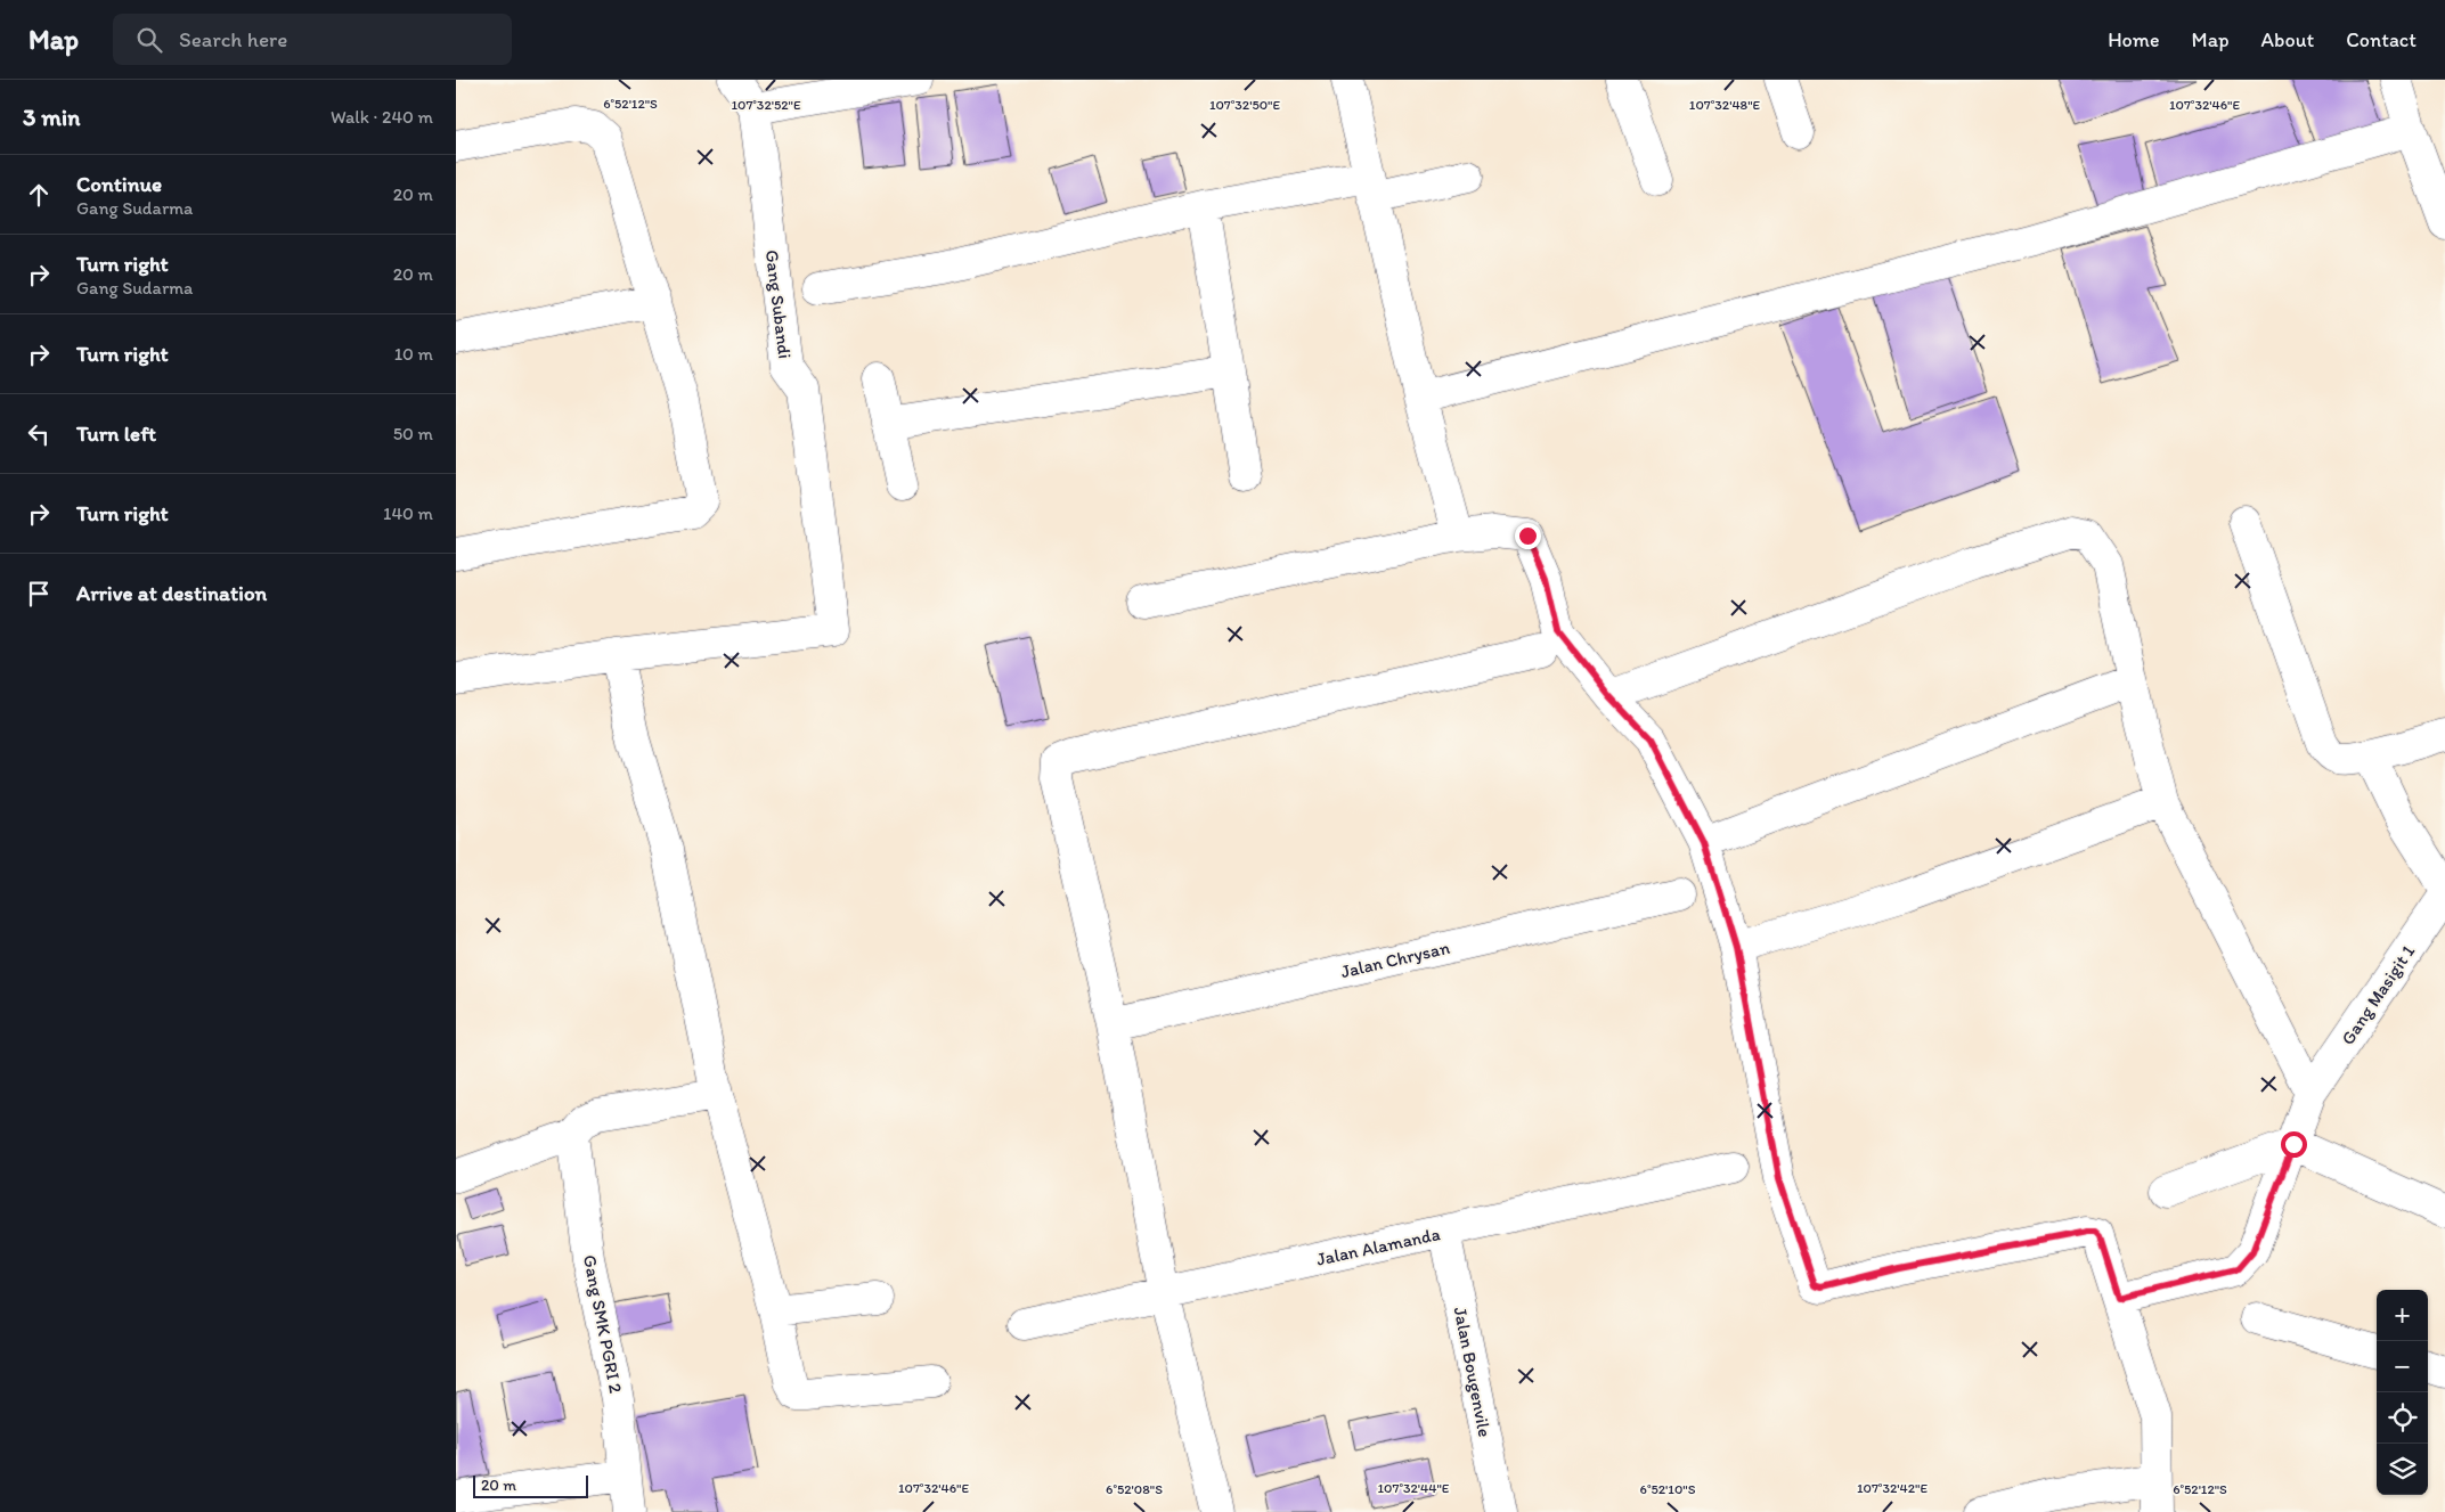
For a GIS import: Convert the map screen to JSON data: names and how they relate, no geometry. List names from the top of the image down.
{
  "streets": {
    "street": [
      "Gang Subandi",
      "Jalan Chrysan",
      "Gang Masigit 1",
      "Jalan Alamanda",
      "Gang SMK PGRI 2",
      "Jalan Bougenvile"
    ]
  },
  "crossings": [
    ["Jalan Alamanda", "Jalan Bougenvile"]
  ],
  "scale_bar": "20 m",
  "page": {
    "header": "Map",
    "search": "Search here",
    "nav": [
      "Home",
      "Map",
      "About",
      "Contact"
    ],
    "heading": ["3 min", "Walk · 240 m"],
    "list": [
      ["Continue", "Gang Sudarma", "20 m"],
      ["Turn right", "Gang Sudarma", "20 m"],
      ["Turn right", "10 m"],
      ["Turn left", "50 m"],
      ["Turn right", "140 m"],
      "Arrive at destination"
    ],
    "map_buttons": ["+", "−"],
    "scale": "20 m"
  },
  "coordinates": [
    "6°52'12\"S",
    "107°32'52\"E",
    "107°32'50\"E",
    "107°32'48\"E",
    "107°32'46\"E",
    "107°32'44\"E",
    "107°32'42\"E",
    "6°52'08\"S",
    "6°52'10\"S"
  ]
}
